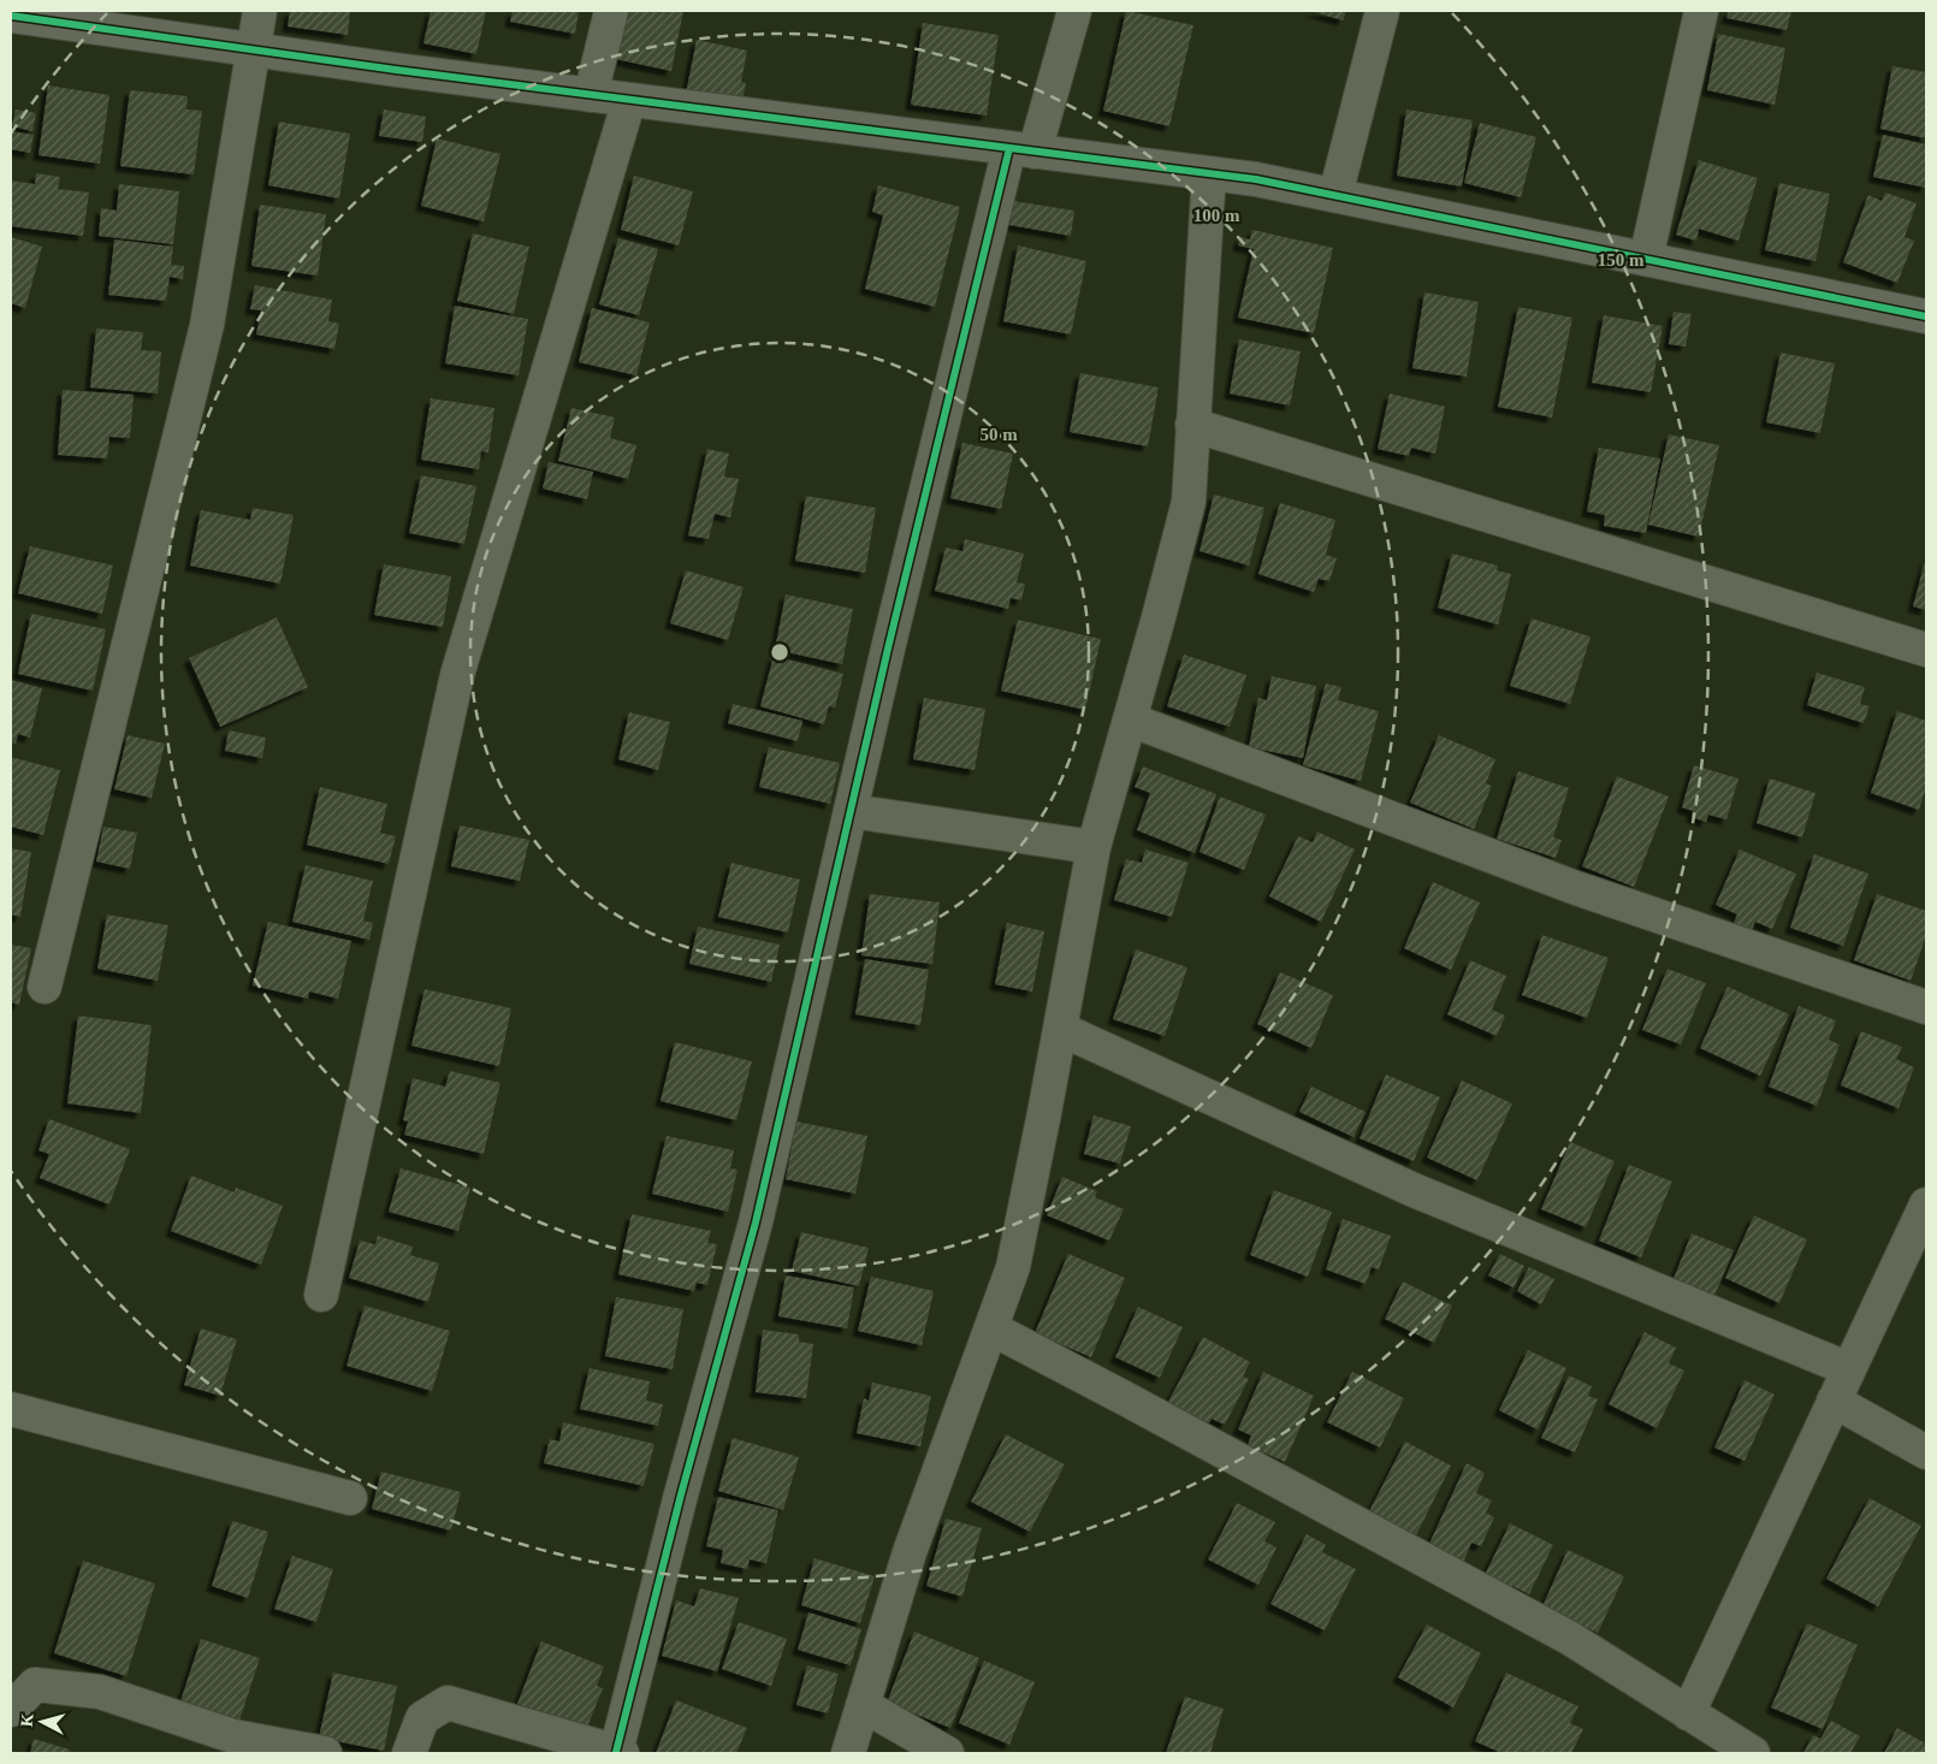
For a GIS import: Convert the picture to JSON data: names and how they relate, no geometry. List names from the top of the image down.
{
  "north": "left",
  "rings": ["100 m", "150 m", "50 m"]
}
